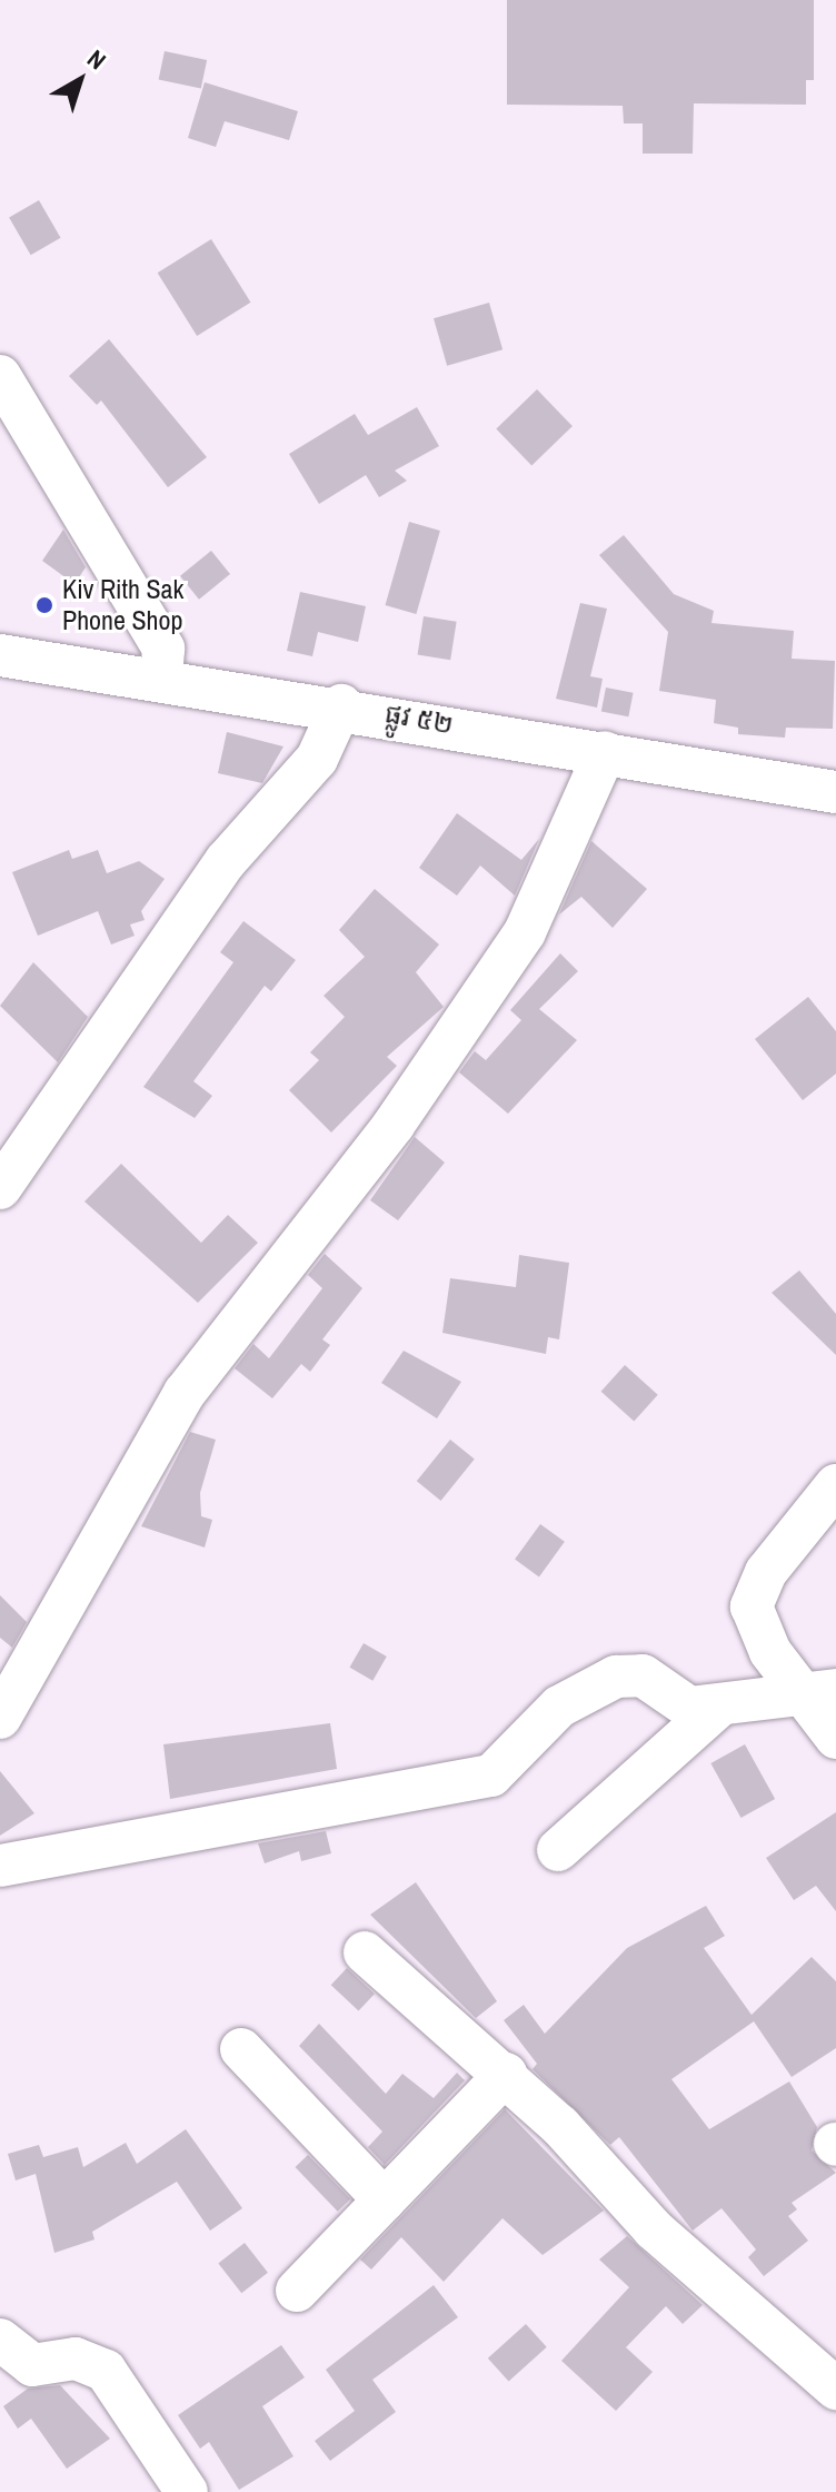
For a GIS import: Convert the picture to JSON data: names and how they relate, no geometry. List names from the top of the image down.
{
  "streets": {
    "street": ["ផ្លូវ ៥២"]
  },
  "places": ["Kiv Rith Sak Phone Shop"],
  "north": "top right"
}
